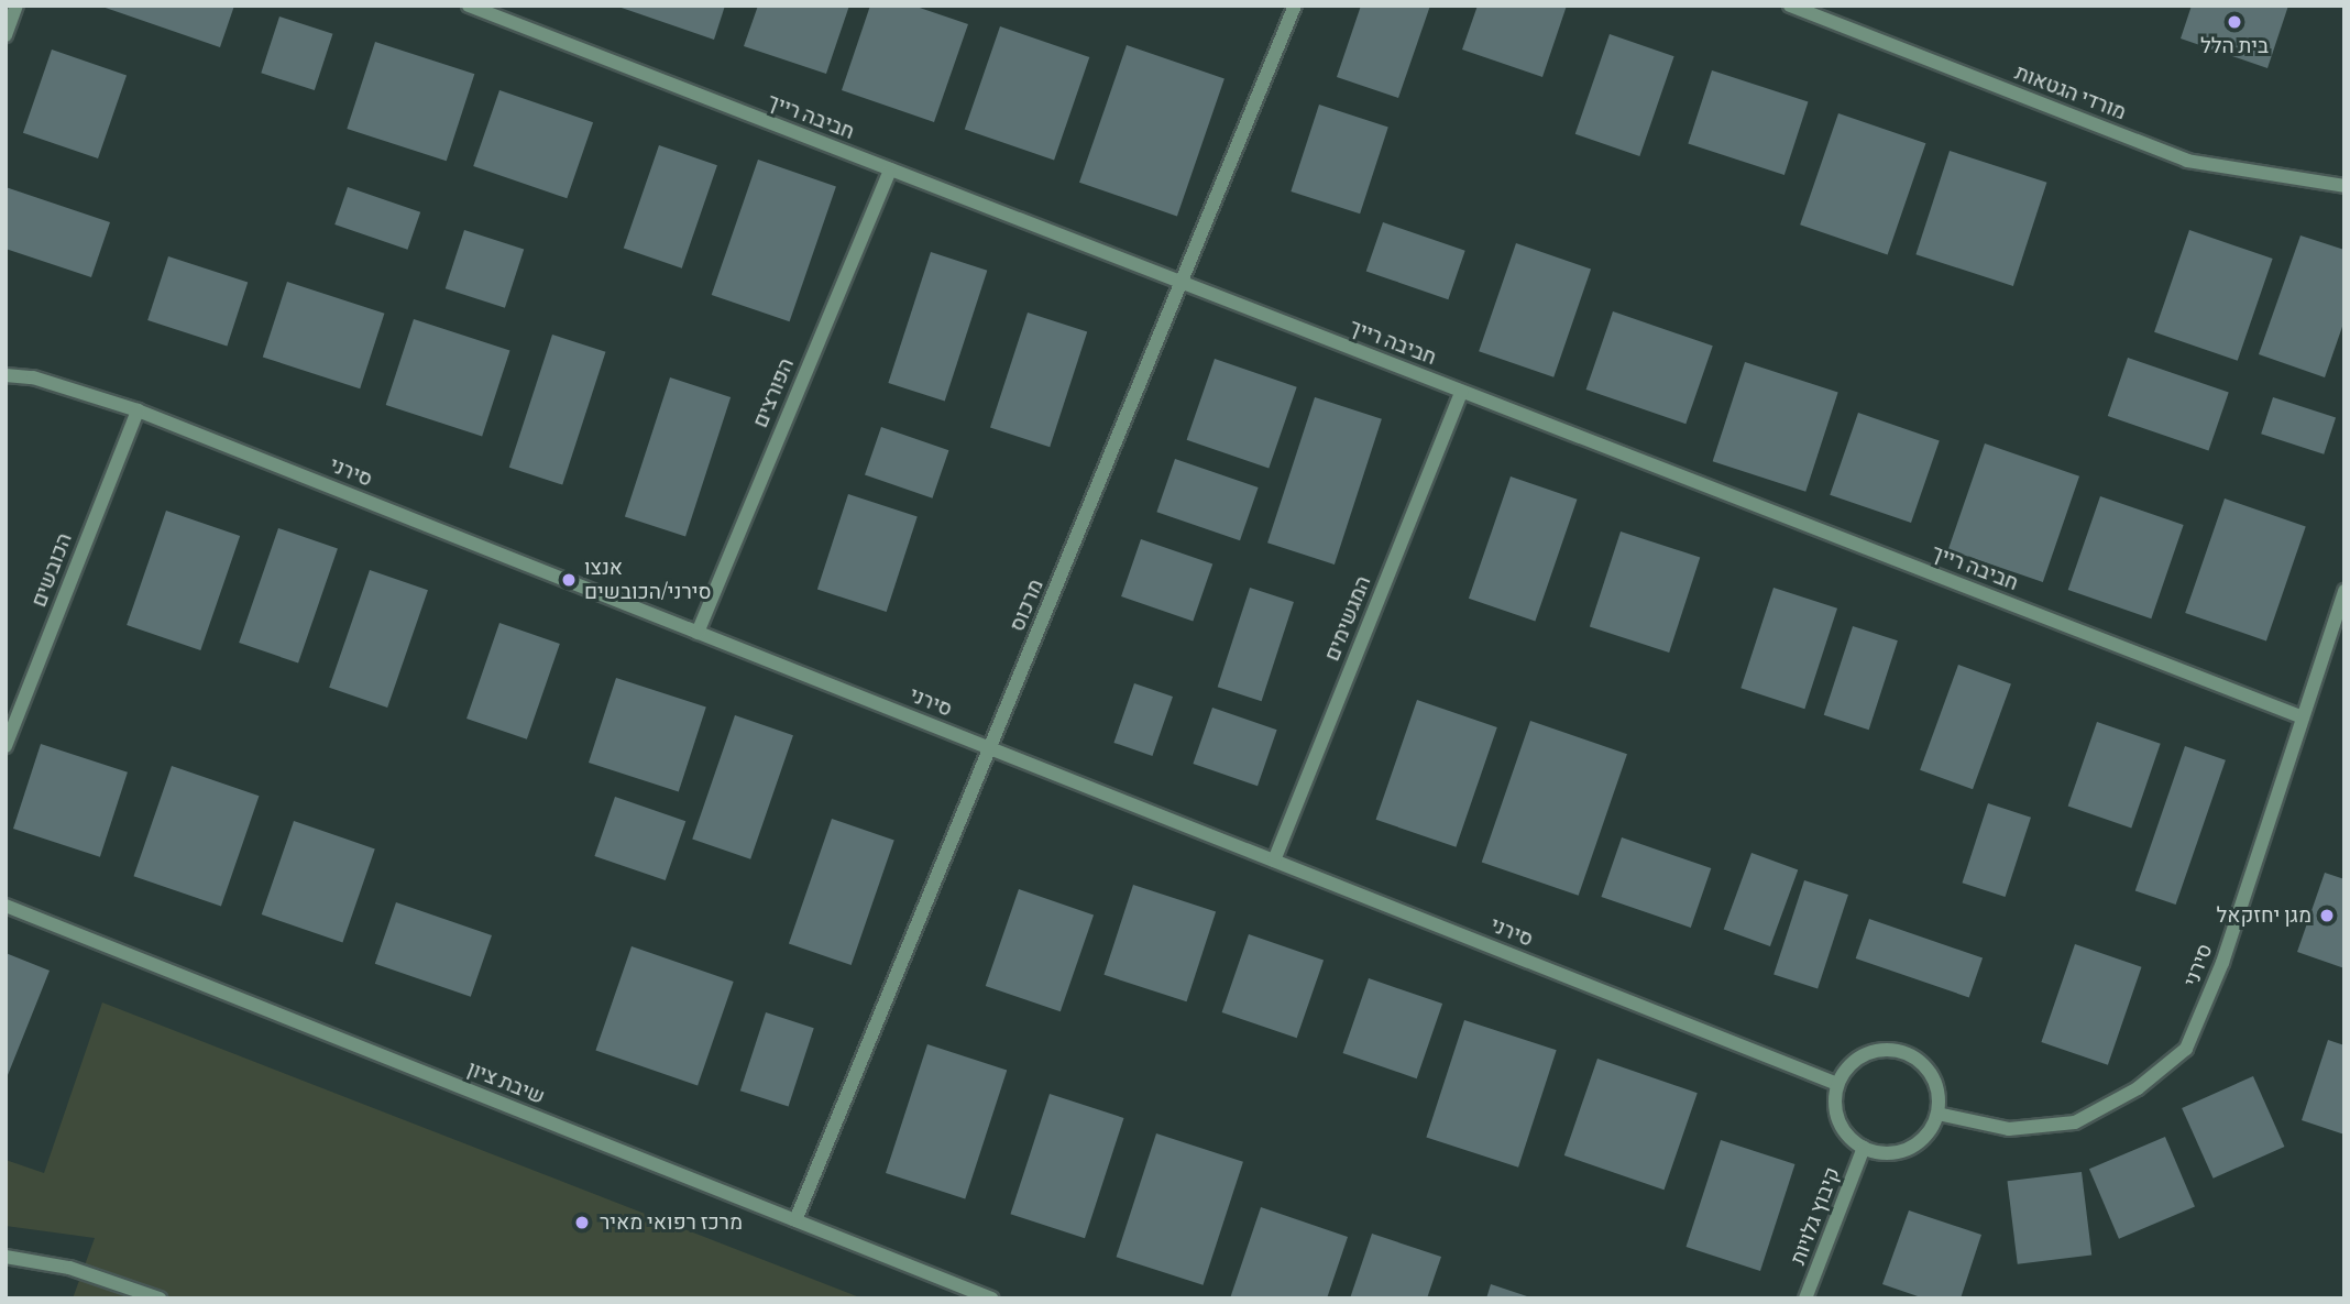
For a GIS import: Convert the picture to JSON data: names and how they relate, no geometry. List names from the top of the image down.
{
  "streets": {
    "street": [
      "מורדי הגטאות",
      "חביבה רייך",
      "הפורצים",
      "סירני",
      "הכובשים",
      "מרכוס",
      "המגשימים",
      "שיבת ציון",
      "קיבוץ גלויות"
    ]
  },
  "crossings": [
    ["חביבה רייך", "הפורצים"],
    ["חביבה רייך", "סירני"],
    ["חביבה רייך", "מרכוס"],
    ["חביבה רייך", "המגשימים"],
    ["הפורצים", "סירני"],
    ["סירני", "הכובשים"],
    ["סירני", "מרכוס"],
    ["סירני", "המגשימים"],
    ["סירני", "קיבוץ גלויות"],
    ["מרכוס", "שיבת ציון"]
  ],
  "places": [
    "בית הלל",
    "אנצו סירני/הכובשים",
    "מגן יחזקאל",
    "מרכז רפואי מאיר"
  ]
}
